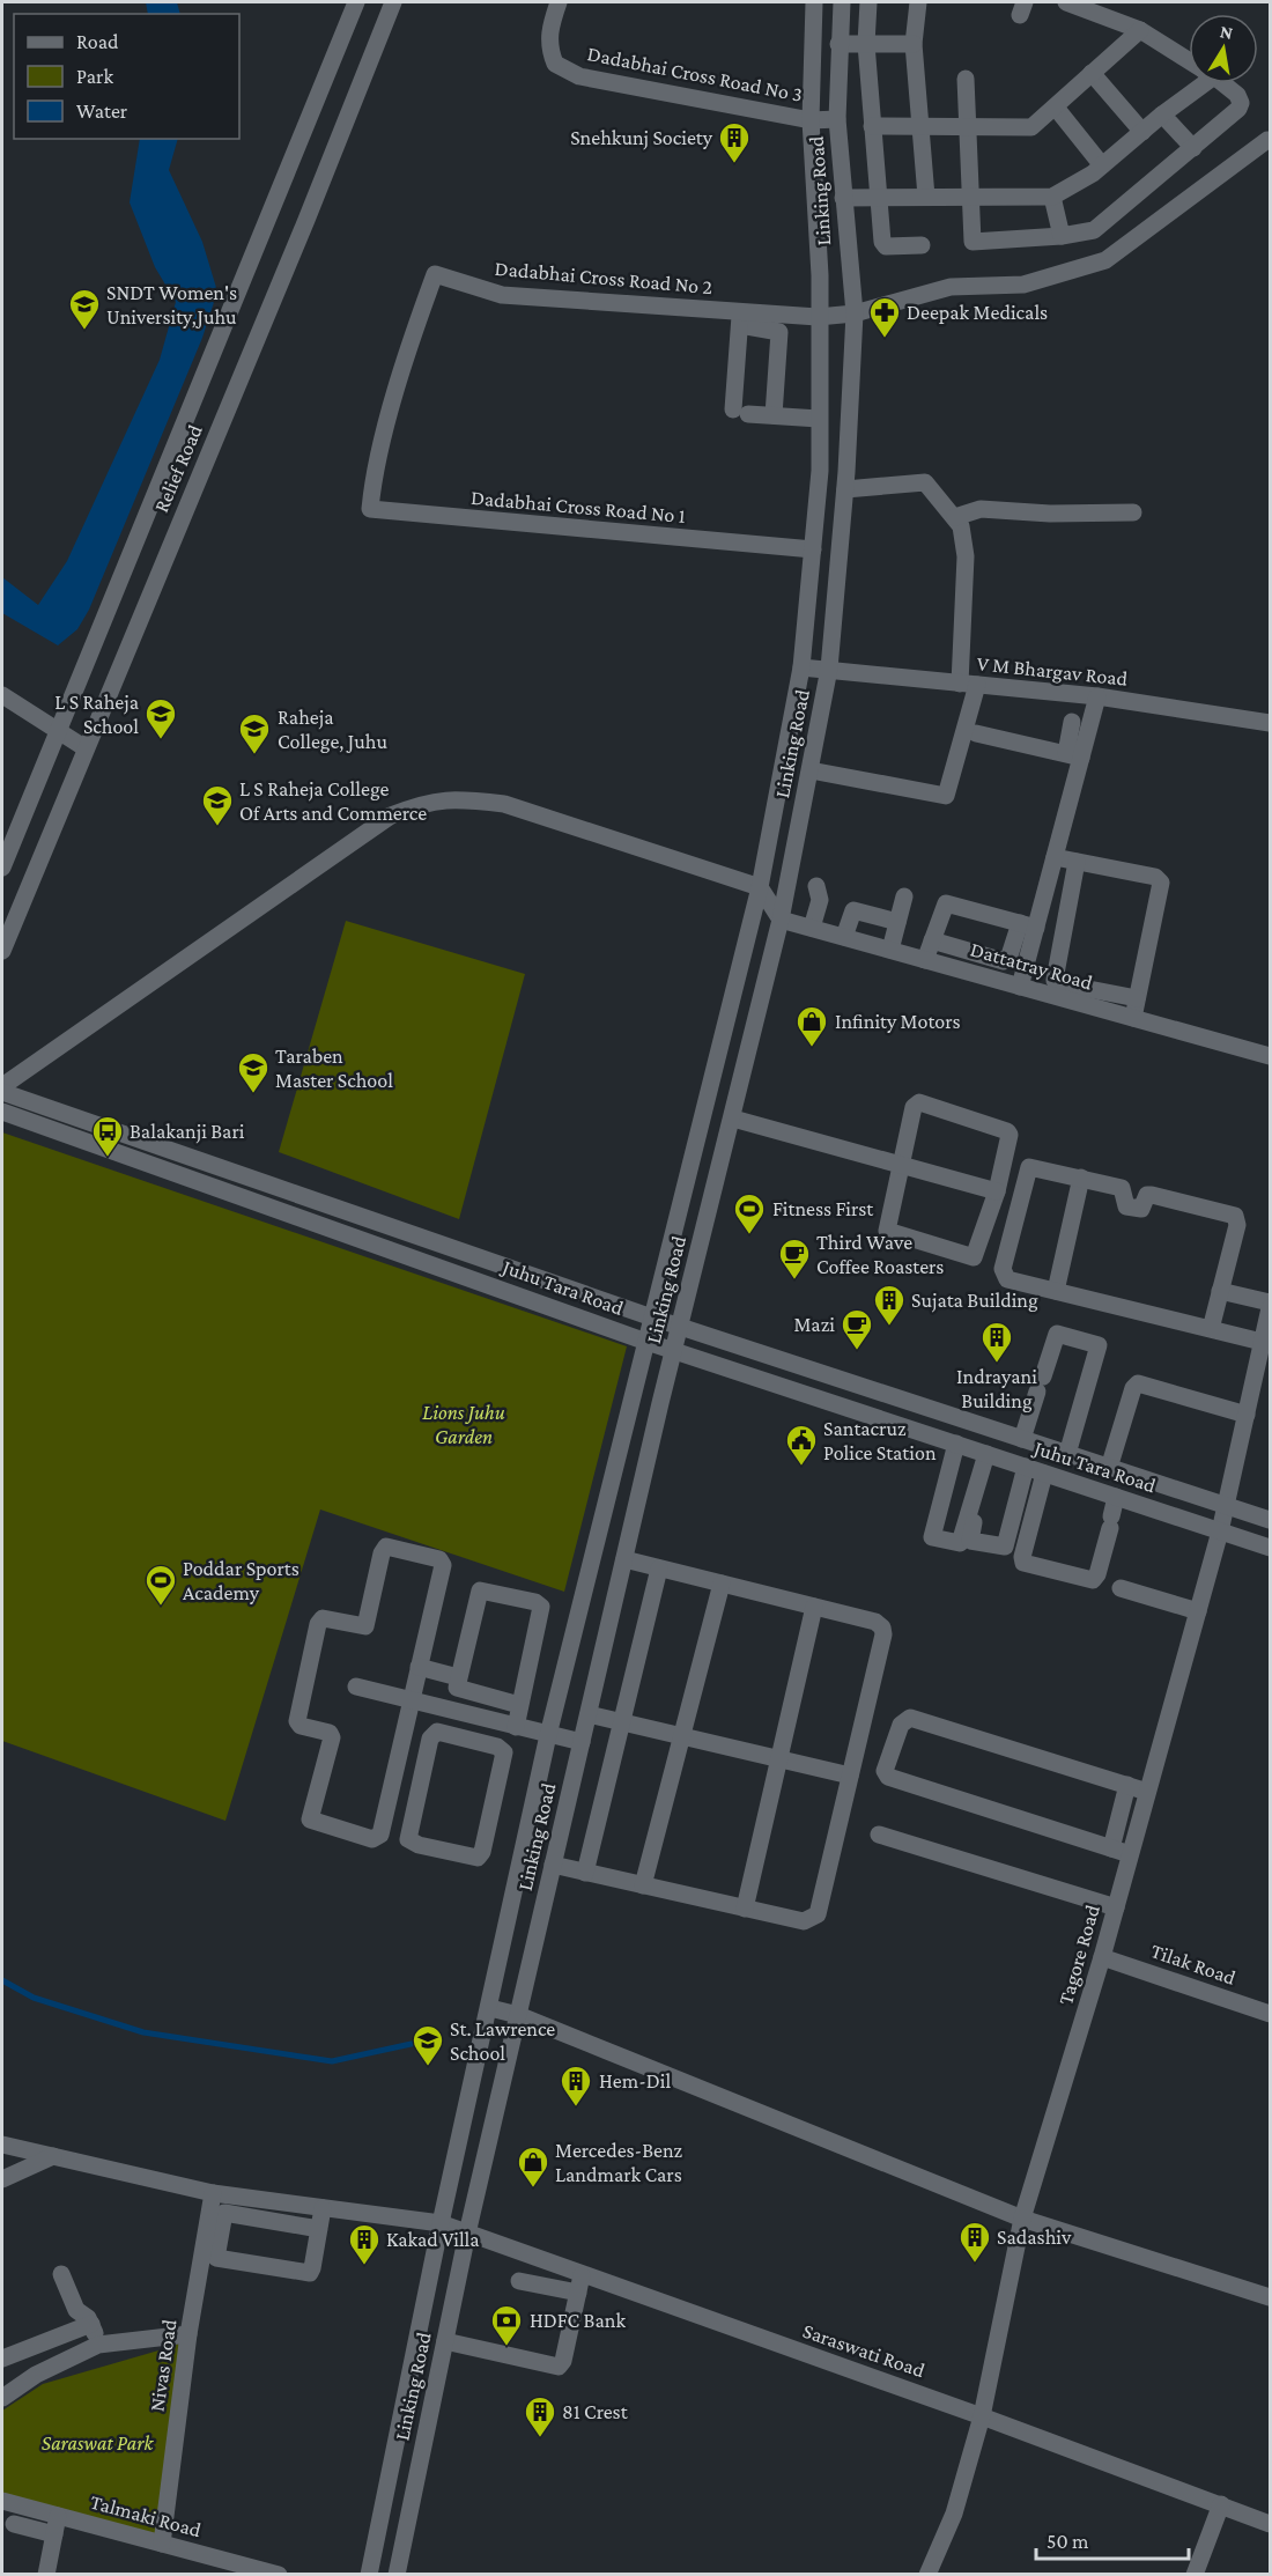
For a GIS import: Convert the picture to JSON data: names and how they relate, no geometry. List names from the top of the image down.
{
  "streets": {
    "street": [
      "Dadabhai Cross Road No 3",
      "Linking Road",
      "Dadabhai Cross Road No 2",
      "Relief Road",
      "Dadabhai Cross Road No 1",
      "V M Bhargav Road",
      "Dattatray Road",
      "Juhu Tara Road",
      "Tagore Road",
      "Tilak Road",
      "Saraswati Road",
      "Nivas Road",
      "Talmaki Road"
    ]
  },
  "crossings": [
    ["Dadabhai Cross Road No 3", "Linking Road"],
    ["Linking Road", "Dadabhai Cross Road No 2"],
    ["Linking Road", "Dadabhai Cross Road No 1"],
    ["Linking Road", "V M Bhargav Road"],
    ["Linking Road", "Dattatray Road"],
    ["Linking Road", "Juhu Tara Road"],
    ["Linking Road", "Saraswati Road"],
    ["Dadabhai Cross Road No 2", "Dadabhai Cross Road No 1"],
    ["Juhu Tara Road", "Tagore Road"],
    ["Tagore Road", "Tilak Road"],
    ["Tagore Road", "Saraswati Road"],
    ["Saraswati Road", "Nivas Road"],
    ["Nivas Road", "Talmaki Road"]
  ],
  "parks": ["Lions Juhu Garden", "Saraswat Park"],
  "places": {
    "building": [
      "Snehkunj Society",
      "Sujata Building",
      "Indrayani Building",
      "Hem-Dil",
      "Sadashiv",
      "Kakad Villa",
      "81 Crest"
    ],
    "school or university": [
      "SNDT Women's University,Juhu",
      "L S Raheja School",
      "Raheja College, Juhu",
      "L S Raheja College Of Arts and Commerce",
      "Taraben Master School",
      "St. Lawrence School"
    ],
    "pharmacy": ["Deepak Medicals"],
    "shop": ["Infinity Motors", "Mercedes-Benz Landmark Cars"],
    "bus stop": ["Balakanji Bari"],
    "sports": ["Fitness First", "Poddar Sports Academy"],
    "cafe": ["Third Wave Coffee Roasters", "Mazi"],
    "public building": ["Santacruz Police Station"],
    "bank": ["HDFC Bank"]
  },
  "legend": ["Road", "Park", "Water"],
  "scale_bar": "50 m",
  "north": "top"
}
